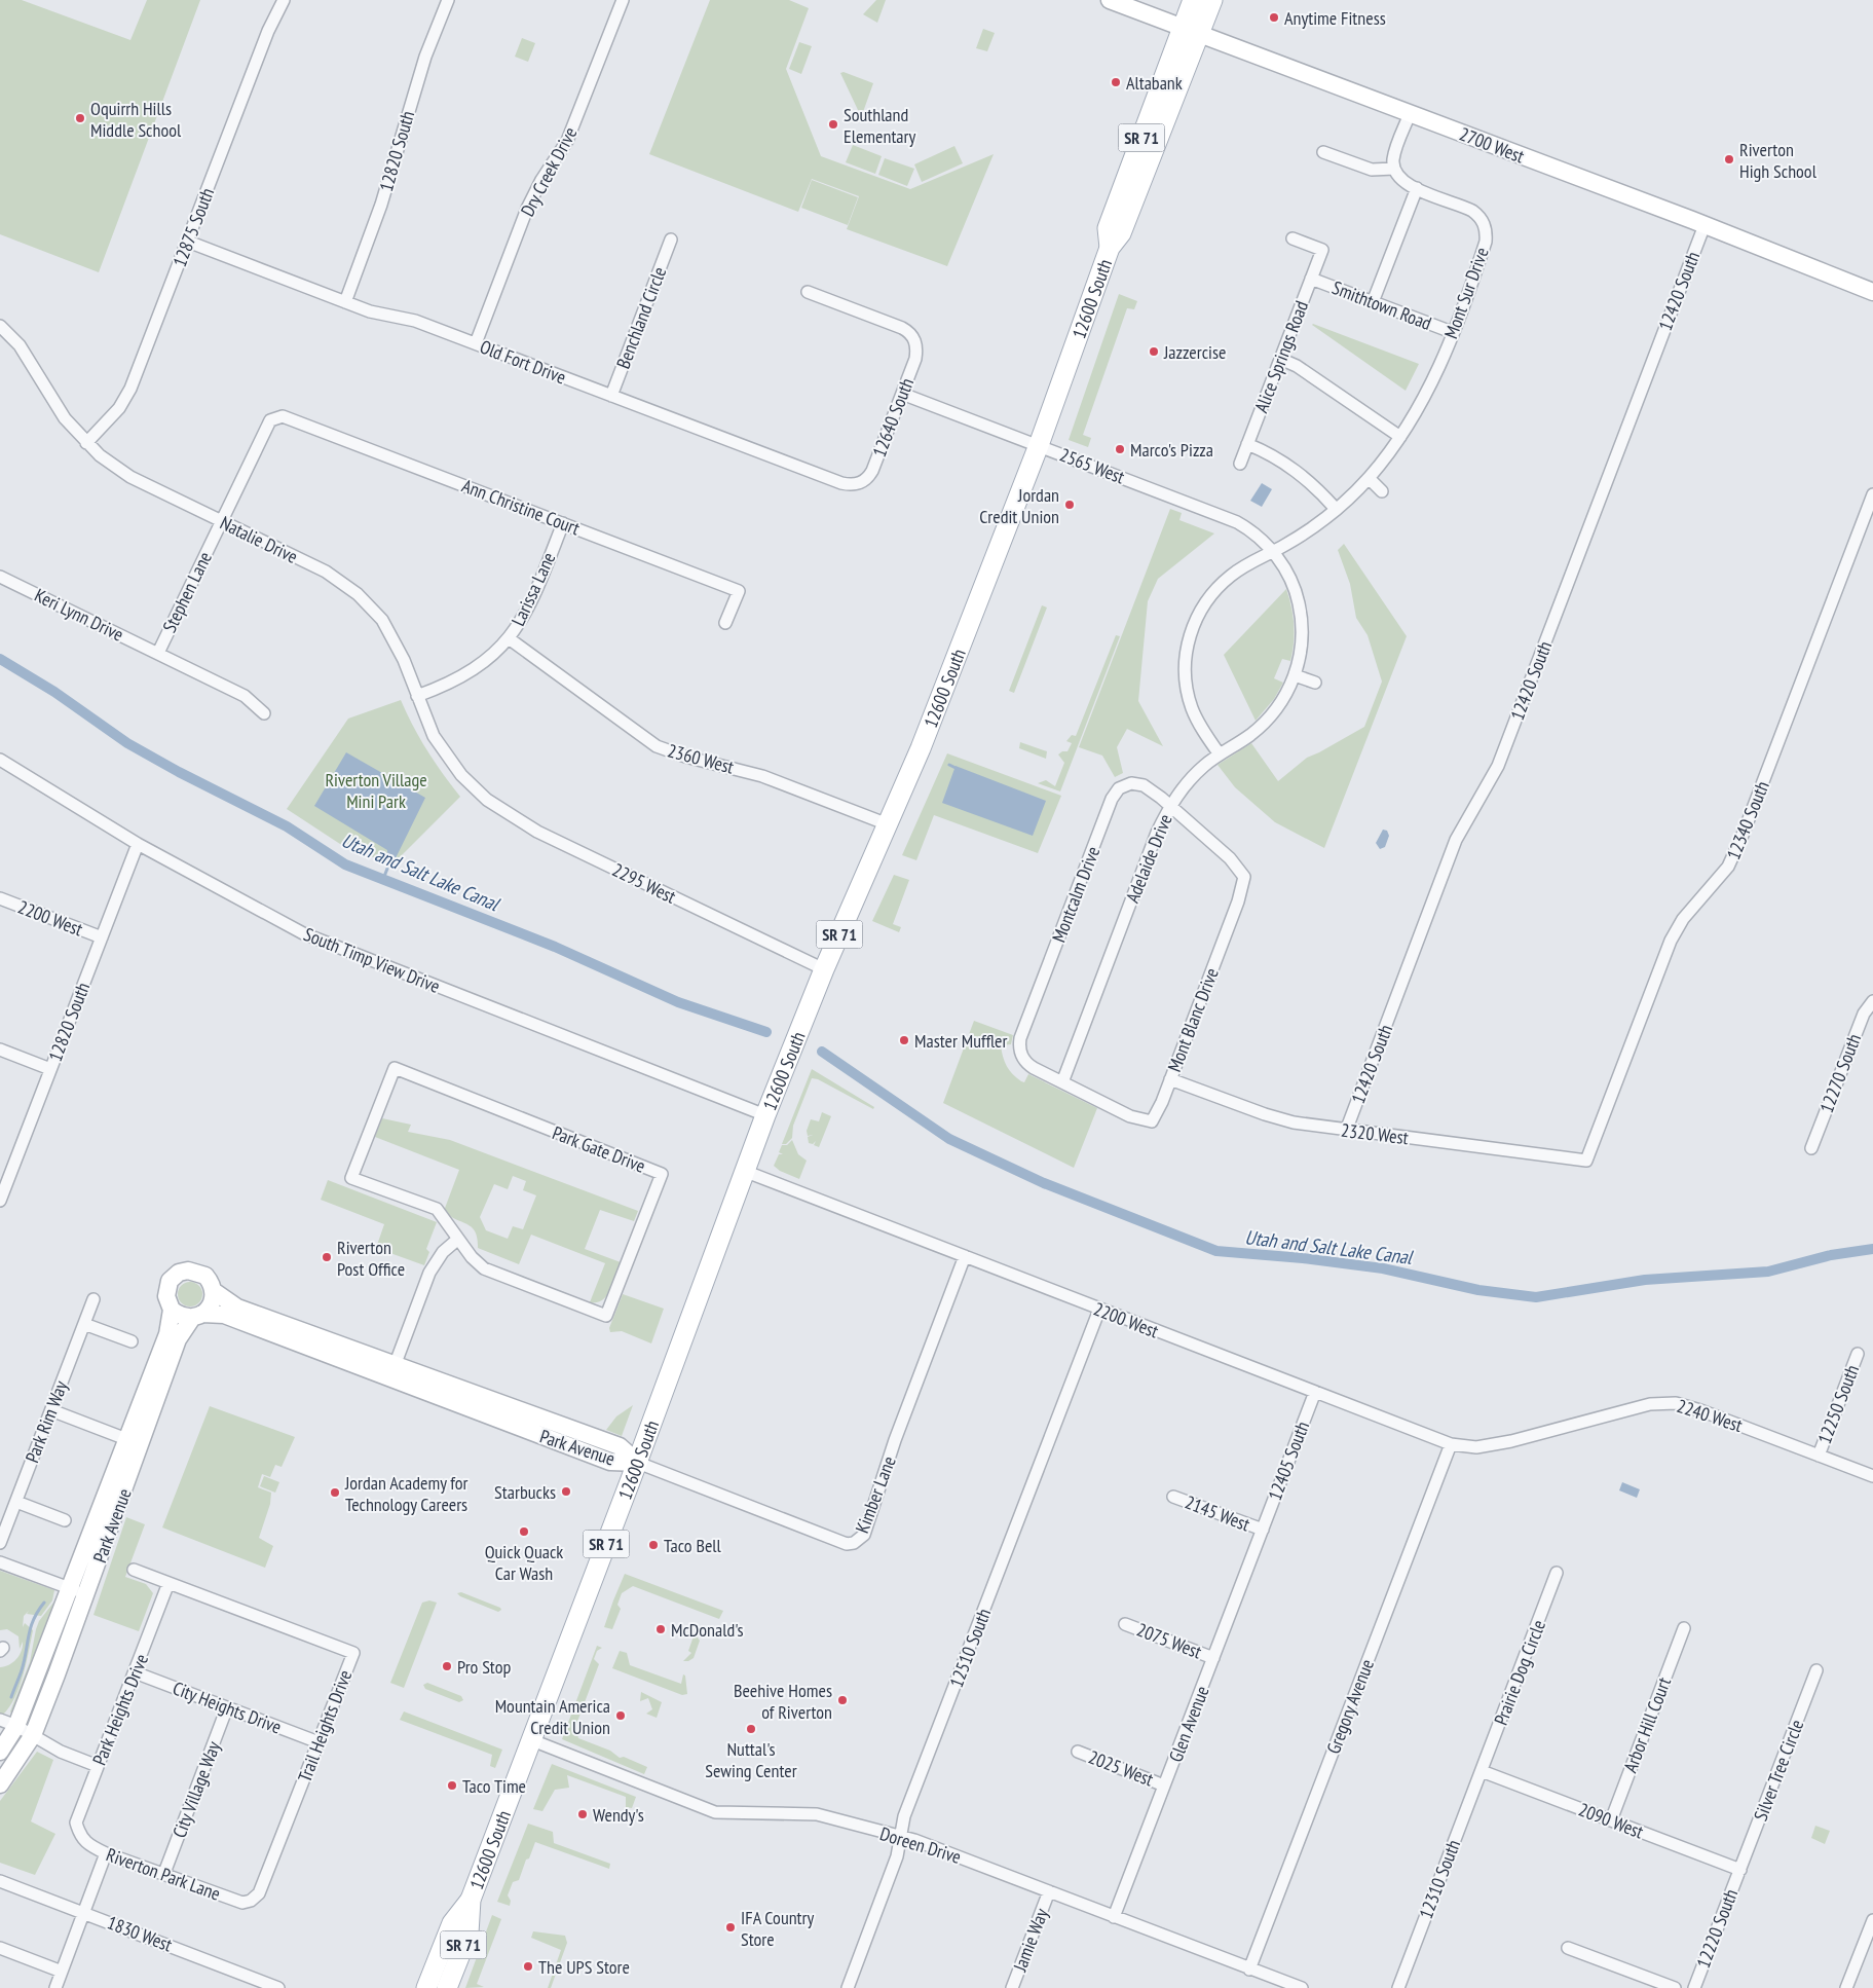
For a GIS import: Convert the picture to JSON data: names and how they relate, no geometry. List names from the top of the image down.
{
  "streets": {
    "main road": ["SR 71", "12600 South"],
    "street": [
      "2700 West",
      "12820 South",
      "Dry Creek Drive",
      "12875 South",
      "12420 South",
      "Mont Sur Drive",
      "Smithtown Road",
      "Benchland Circle",
      "Alice Springs Road",
      "Old Fort Drive",
      "12640 South",
      "2565 West",
      "Ann Christine Court",
      "Natalie Drive",
      "Larissa Lane",
      "Stephen Lane",
      "Keri Lynn Drive",
      "2360 West",
      "12340 South",
      "Adelaide Drive",
      "2295 West",
      "Montcalm Drive",
      "2200 West",
      "South Timp View Drive",
      "Mont Blanc Drive",
      "12270 South",
      "2320 West",
      "Park Gate Drive",
      "12250 South",
      "2240 West",
      "Park Rim Way",
      "Park Avenue",
      "12405 South",
      "Kimber Lane",
      "2145 West",
      "2075 West",
      "12510 South",
      "Prairie Dog Circle",
      "Gregory Avenue",
      "City Heights Drive",
      "Park Heights Drive",
      "Glen Avenue",
      "Arbor Hill Court",
      "Trail Heights Drive",
      "2025 West",
      "Silver Tree Circle",
      "City Village Way",
      "2090 West",
      "Doreen Drive",
      "Riverton Park Lane",
      "12310 South",
      "12220 South",
      "1830 West",
      "Jamie Way"
    ]
  },
  "crossings": [
    ["2700 West", "12420 South"],
    ["2700 West", "12600 South"],
    ["12820 South", "Old Fort Drive"],
    ["12820 South", "2200 West"],
    ["12820 South", "South Timp View Drive"],
    ["Dry Creek Drive", "Old Fort Drive"],
    ["12875 South", "Old Fort Drive"],
    ["12875 South", "Natalie Drive"],
    ["12420 South", "2320 West"],
    ["Mont Sur Drive", "Smithtown Road"],
    ["Mont Sur Drive", "2565 West"],
    ["Mont Sur Drive", "Adelaide Drive"],
    ["12600 South", "2565 West"],
    ["12600 South", "2360 West"],
    ["12600 South", "2295 West"],
    ["12600 South", "2200 West"],
    ["12600 South", "South Timp View Drive"],
    ["12600 South", "Park Avenue"],
    ["12600 South", "Kimber Lane"],
    ["12600 South", "Doreen Drive"],
    ["Smithtown Road", "Alice Springs Road"],
    ["Benchland Circle", "Old Fort Drive"],
    ["Old Fort Drive", "12640 South"],
    ["12640 South", "2565 West"],
    ["2565 West", "Adelaide Drive"],
    ["Ann Christine Court", "Larissa Lane"],
    ["Ann Christine Court", "Stephen Lane"],
    ["Natalie Drive", "Larissa Lane"],
    ["Natalie Drive", "Stephen Lane"],
    ["Natalie Drive", "2295 West"],
    ["Larissa Lane", "2360 West"],
    ["Stephen Lane", "Keri Lynn Drive"],
    ["12340 South", "2320 West"],
    ["Adelaide Drive", "Montcalm Drive"],
    ["Adelaide Drive", "Mont Blanc Drive"],
    ["Montcalm Drive", "Mont Blanc Drive"],
    ["2200 West", "2240 West"],
    ["2200 West", "12405 South"],
    ["2200 West", "Kimber Lane"],
    ["2200 West", "12510 South"],
    ["2200 West", "Gregory Avenue"],
    ["Mont Blanc Drive", "2320 West"],
    ["12250 South", "2240 West"],
    ["Park Avenue", "Kimber Lane"],
    ["12405 South", "2145 West"],
    ["12405 South", "Glen Avenue"],
    ["2145 West", "Glen Avenue"],
    ["2075 West", "Glen Avenue"],
    ["12510 South", "Doreen Drive"],
    ["Prairie Dog Circle", "2090 West"],
    ["Prairie Dog Circle", "12310 South"],
    ["Gregory Avenue", "Doreen Drive"],
    ["City Heights Drive", "Park Heights Drive"],
    ["City Heights Drive", "Trail Heights Drive"],
    ["City Heights Drive", "City Village Way"],
    ["Park Heights Drive", "Trail Heights Drive"],
    ["Park Heights Drive", "Riverton Park Lane"],
    ["Glen Avenue", "2025 West"],
    ["Glen Avenue", "Doreen Drive"],
    ["Arbor Hill Court", "2090 West"],
    ["Trail Heights Drive", "Riverton Park Lane"],
    ["Silver Tree Circle", "2090 West"],
    ["Silver Tree Circle", "12220 South"],
    ["City Village Way", "Riverton Park Lane"],
    ["2090 West", "12310 South"],
    ["2090 West", "12220 South"],
    ["Doreen Drive", "Jamie Way"]
  ],
  "water": ["Utah and Salt Lake Canal"],
  "parks": ["Riverton Village Mini Park"],
  "places": [
    "Anytime Fitness",
    "Altabank",
    "Oquirrh Hills Middle School",
    "Southland Elementary",
    "Riverton High School",
    "Jazzercise",
    "Marco's Pizza",
    "Jordan Credit Union",
    "Master Muffler",
    "Riverton Post Office",
    "Starbucks",
    "Jordan Academy for Technology Careers",
    "Quick Quack Car Wash",
    "Taco Bell",
    "McDonald's",
    "Pro Stop",
    "Beehive Homes of Riverton",
    "Mountain America Credit Union",
    "Nuttal's Sewing Center",
    "Taco Time",
    "Wendy's",
    "IFA Country Store",
    "The UPS Store"
  ]
}
